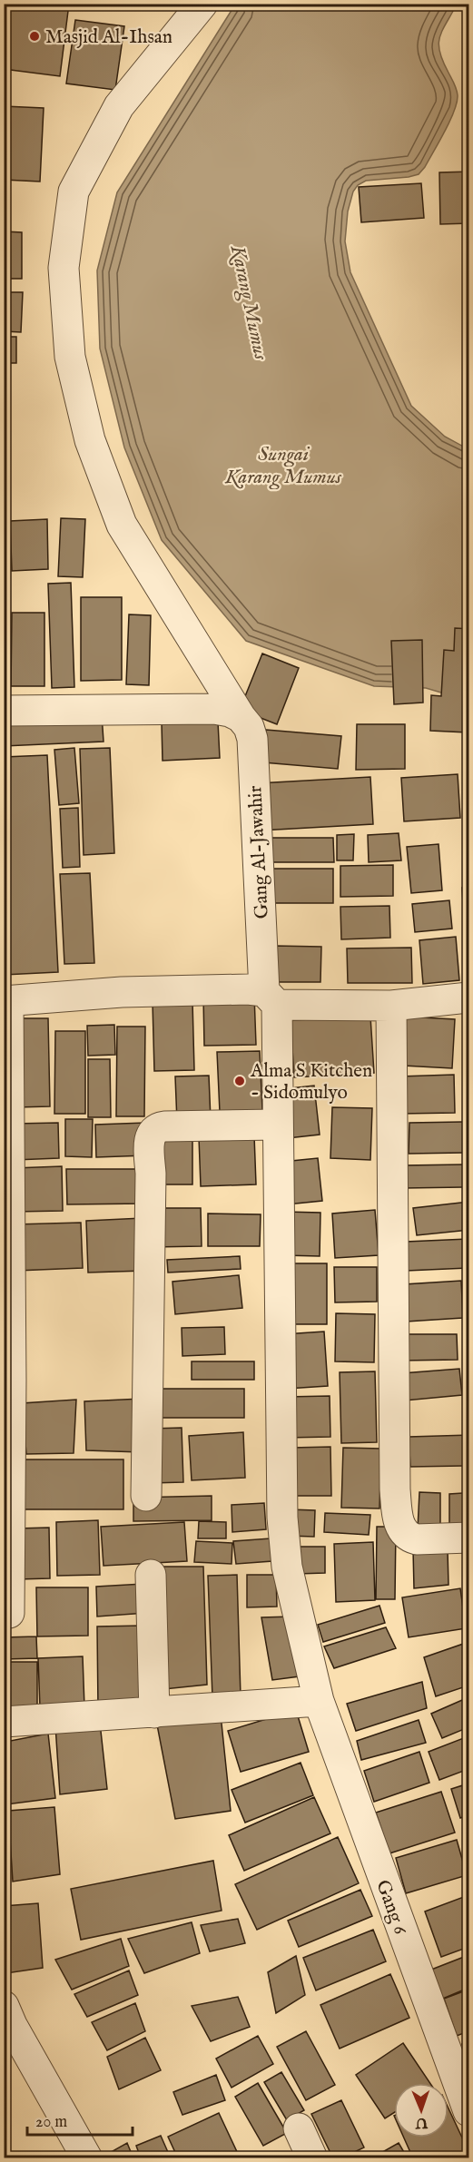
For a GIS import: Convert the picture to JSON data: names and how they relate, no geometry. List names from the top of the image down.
{
  "streets": {
    "street": ["Gang Al-Jawahir", "Gang 6"]
  },
  "crossings": [
    ["Gang Al-Jawahir", "Gang 6"]
  ],
  "water": ["Karang Mumus", "Sungai Karang Mumus"],
  "places": ["Masjid Al-Ihsan", "Alma S Kitchen - Sidomulyo"],
  "scale_bar": "20 m",
  "north": "bottom"
}
